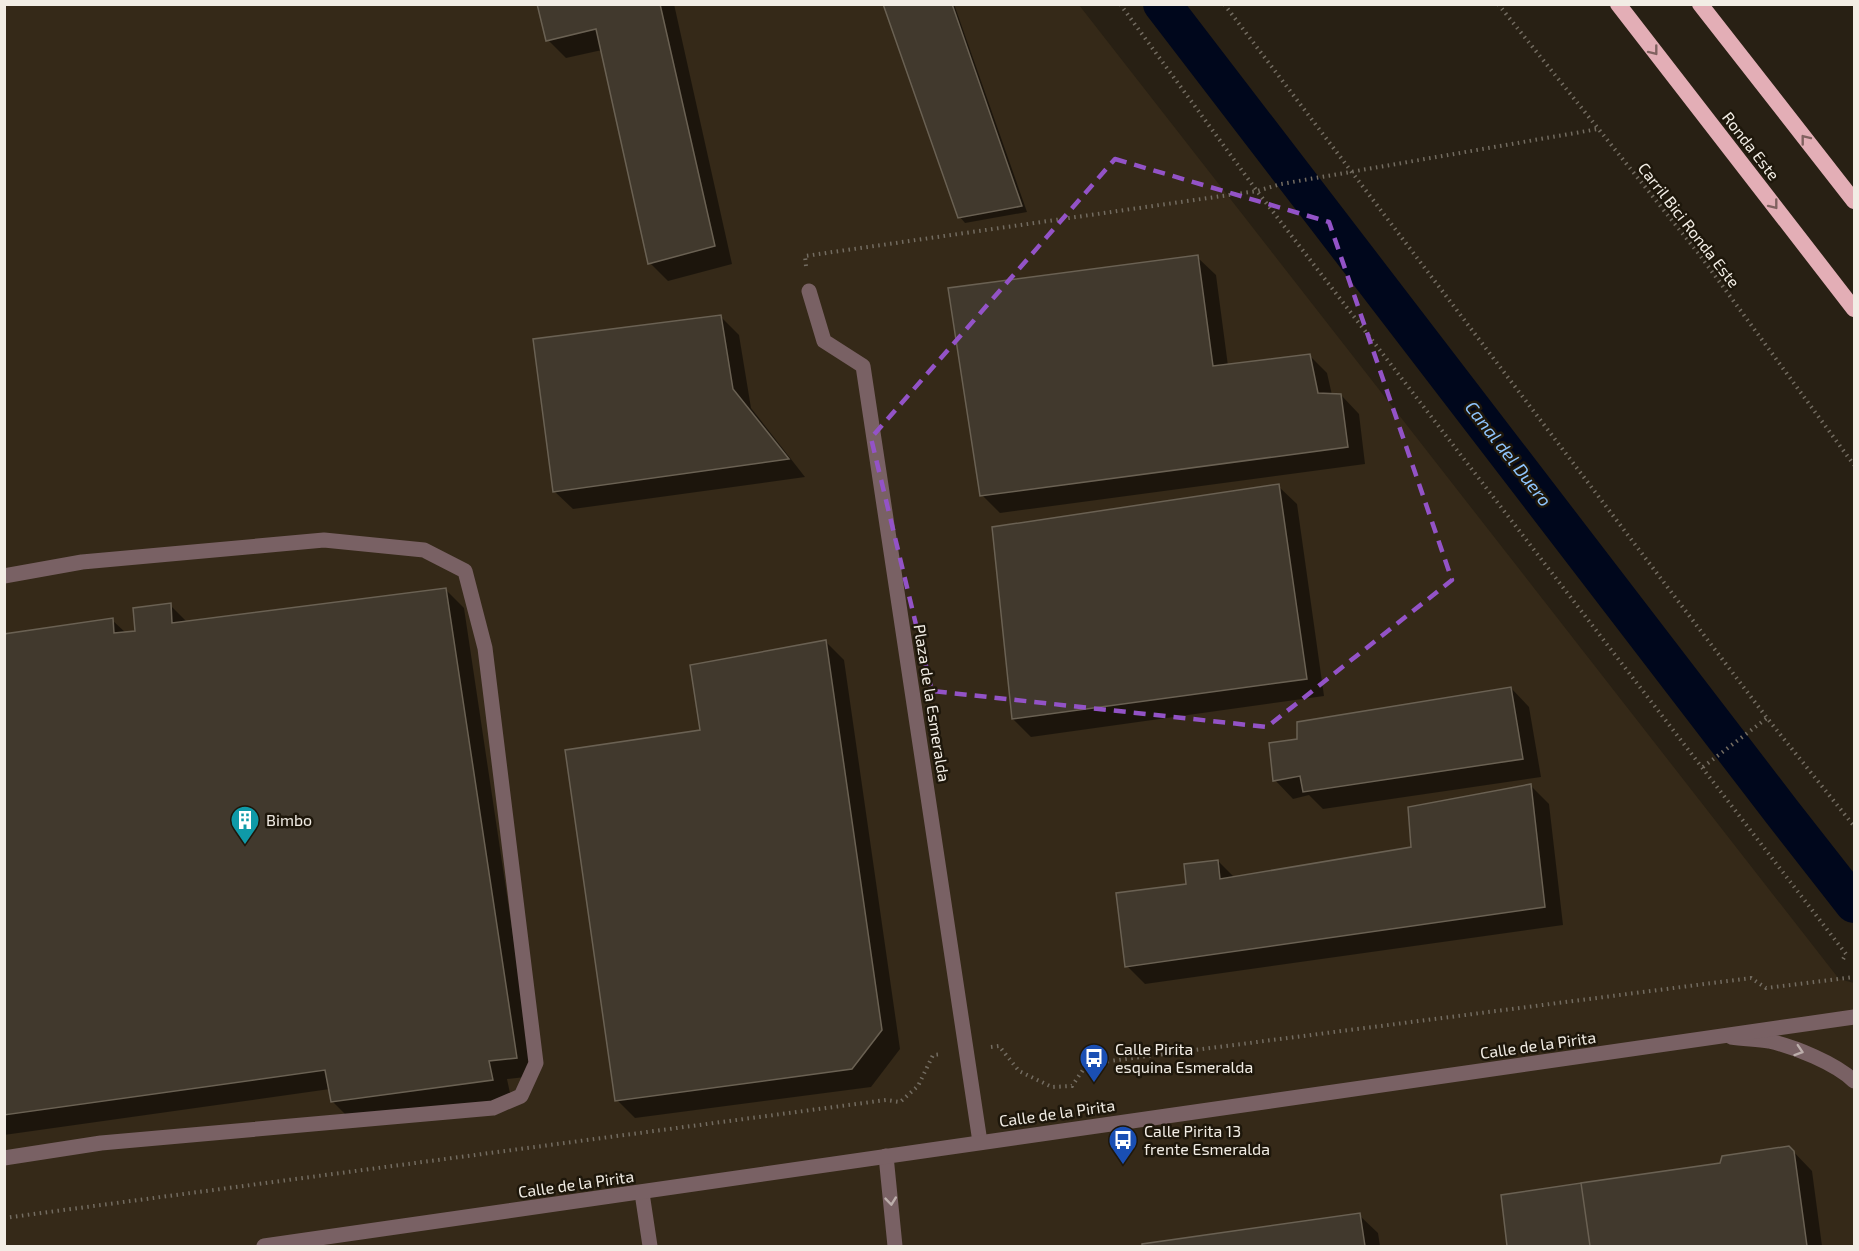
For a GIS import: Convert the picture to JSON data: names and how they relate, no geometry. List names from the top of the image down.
{
  "streets": {
    "highway": ["Ronda Este"],
    "street": ["Plaza de la Esmeralda", "Calle de la Pirita"],
    "path": ["Carril Bici Ronda Este"]
  },
  "crossings": [
    ["Plaza de la Esmeralda", "Calle de la Pirita"]
  ],
  "water": ["Canal del Duero"],
  "places": {
    "building": ["Bimbo"],
    "bus stop": ["Calle Pirita esquina Esmeralda", "Calle Pirita 13 frente Esmeralda"]
  }
}
